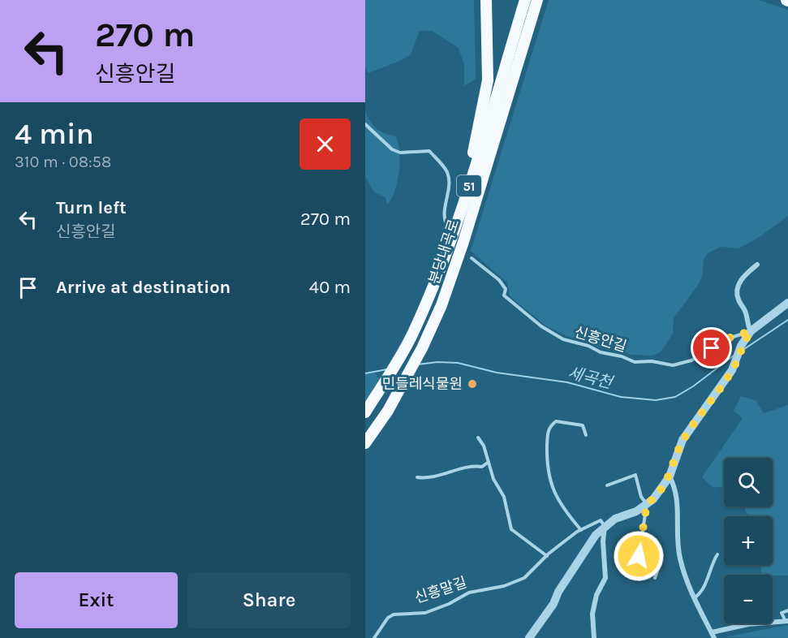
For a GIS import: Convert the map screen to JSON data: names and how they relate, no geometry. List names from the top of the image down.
{
  "streets": {
    "highway": ["51", "분당내곡로"],
    "street": ["신흥말길"],
    "lane": ["신흥안길"]
  },
  "crossings": [
    ["신흥안길", "신흥말길"]
  ],
  "water": ["세곡천"],
  "places": ["민들레식물원"],
  "page": {
    "turn": ["270 m", "신흥안길"],
    "heading": ["4 min", "310 m · 08:58"],
    "list": [
      {
        "name": "Turn left",
        "note": "신흥안길",
        "value": "270 m"
      },
      {
        "name": "Arrive at destination",
        "value": "40 m"
      }
    ],
    "map_buttons": ["+", "−"],
    "buttons": ["Exit", "Share"]
  }
}
